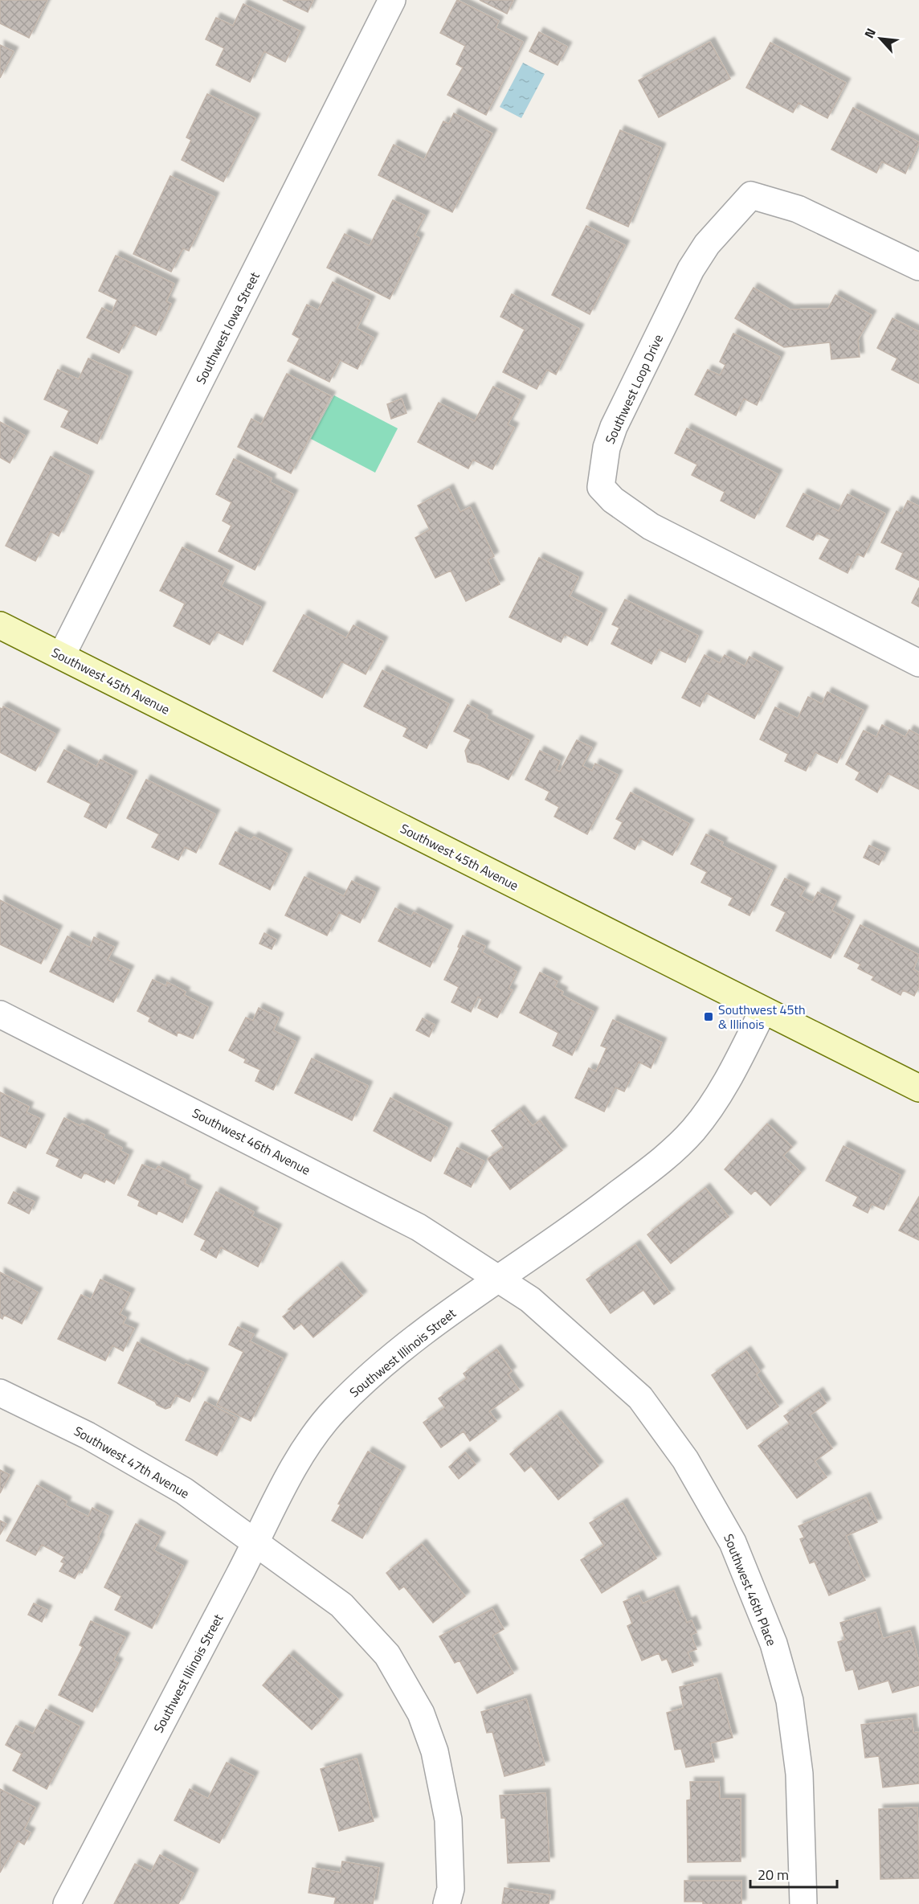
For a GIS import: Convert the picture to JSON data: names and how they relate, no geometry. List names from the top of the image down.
{
  "streets": {
    "street": [
      "Southwest Iowa Street",
      "Southwest Loop Drive",
      "Southwest 45th Avenue",
      "Southwest 46th Avenue",
      "Southwest Illinois Street",
      "Southwest 47th Avenue",
      "Southwest 46th Place"
    ]
  },
  "crossings": [
    ["Southwest Iowa Street", "Southwest 45th Avenue"],
    ["Southwest 45th Avenue", "Southwest Illinois Street"],
    ["Southwest 46th Avenue", "Southwest Illinois Street"],
    ["Southwest 46th Avenue", "Southwest 46th Place"],
    ["Southwest Illinois Street", "Southwest 47th Avenue"],
    ["Southwest Illinois Street", "Southwest 46th Place"]
  ],
  "places": {
    "transit": ["Southwest 45th & Illinois"]
  },
  "scale_bar": "20 m",
  "north": "top left"
}
